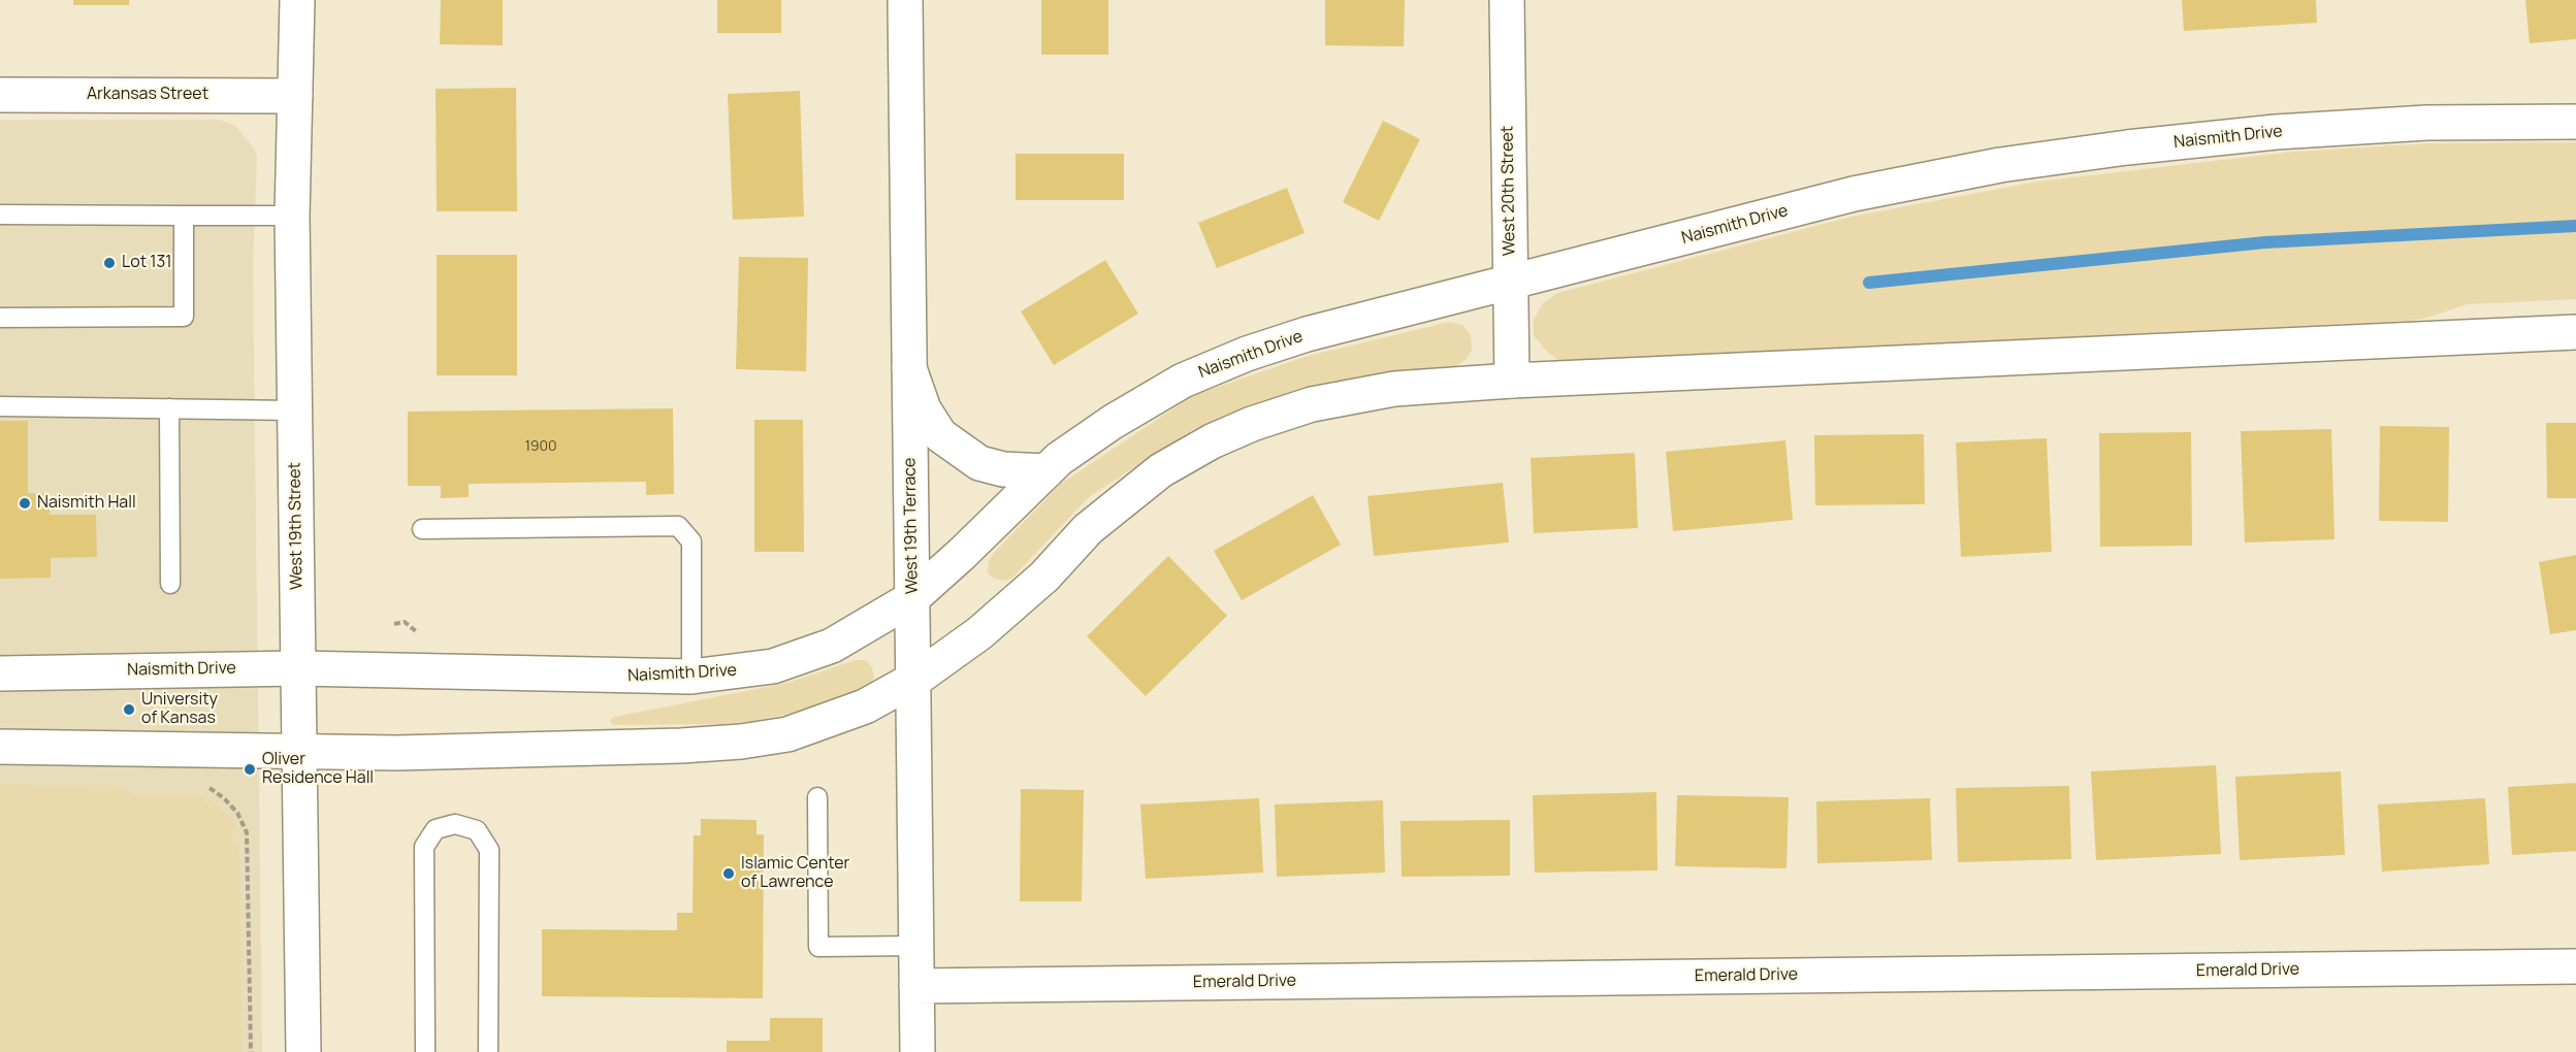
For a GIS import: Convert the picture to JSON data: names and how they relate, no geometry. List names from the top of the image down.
{
  "streets": {
    "street": [
      "Arkansas Street",
      "Naismith Drive",
      "West 20th Street",
      "West 19th Street",
      "West 19th Terrace",
      "Emerald Drive"
    ]
  },
  "crossings": [
    ["Arkansas Street", "West 19th Street"],
    ["Naismith Drive", "West 20th Street"],
    ["Naismith Drive", "West 19th Street"],
    ["Naismith Drive", "West 19th Terrace"],
    ["West 19th Terrace", "Emerald Drive"]
  ],
  "places": [
    "Lot 131",
    "Naismith Hall",
    "University of Kansas",
    "Oliver Residence Hall",
    "Islamic Center of Lawrence"
  ],
  "house_numbers": ["1900"]
}
